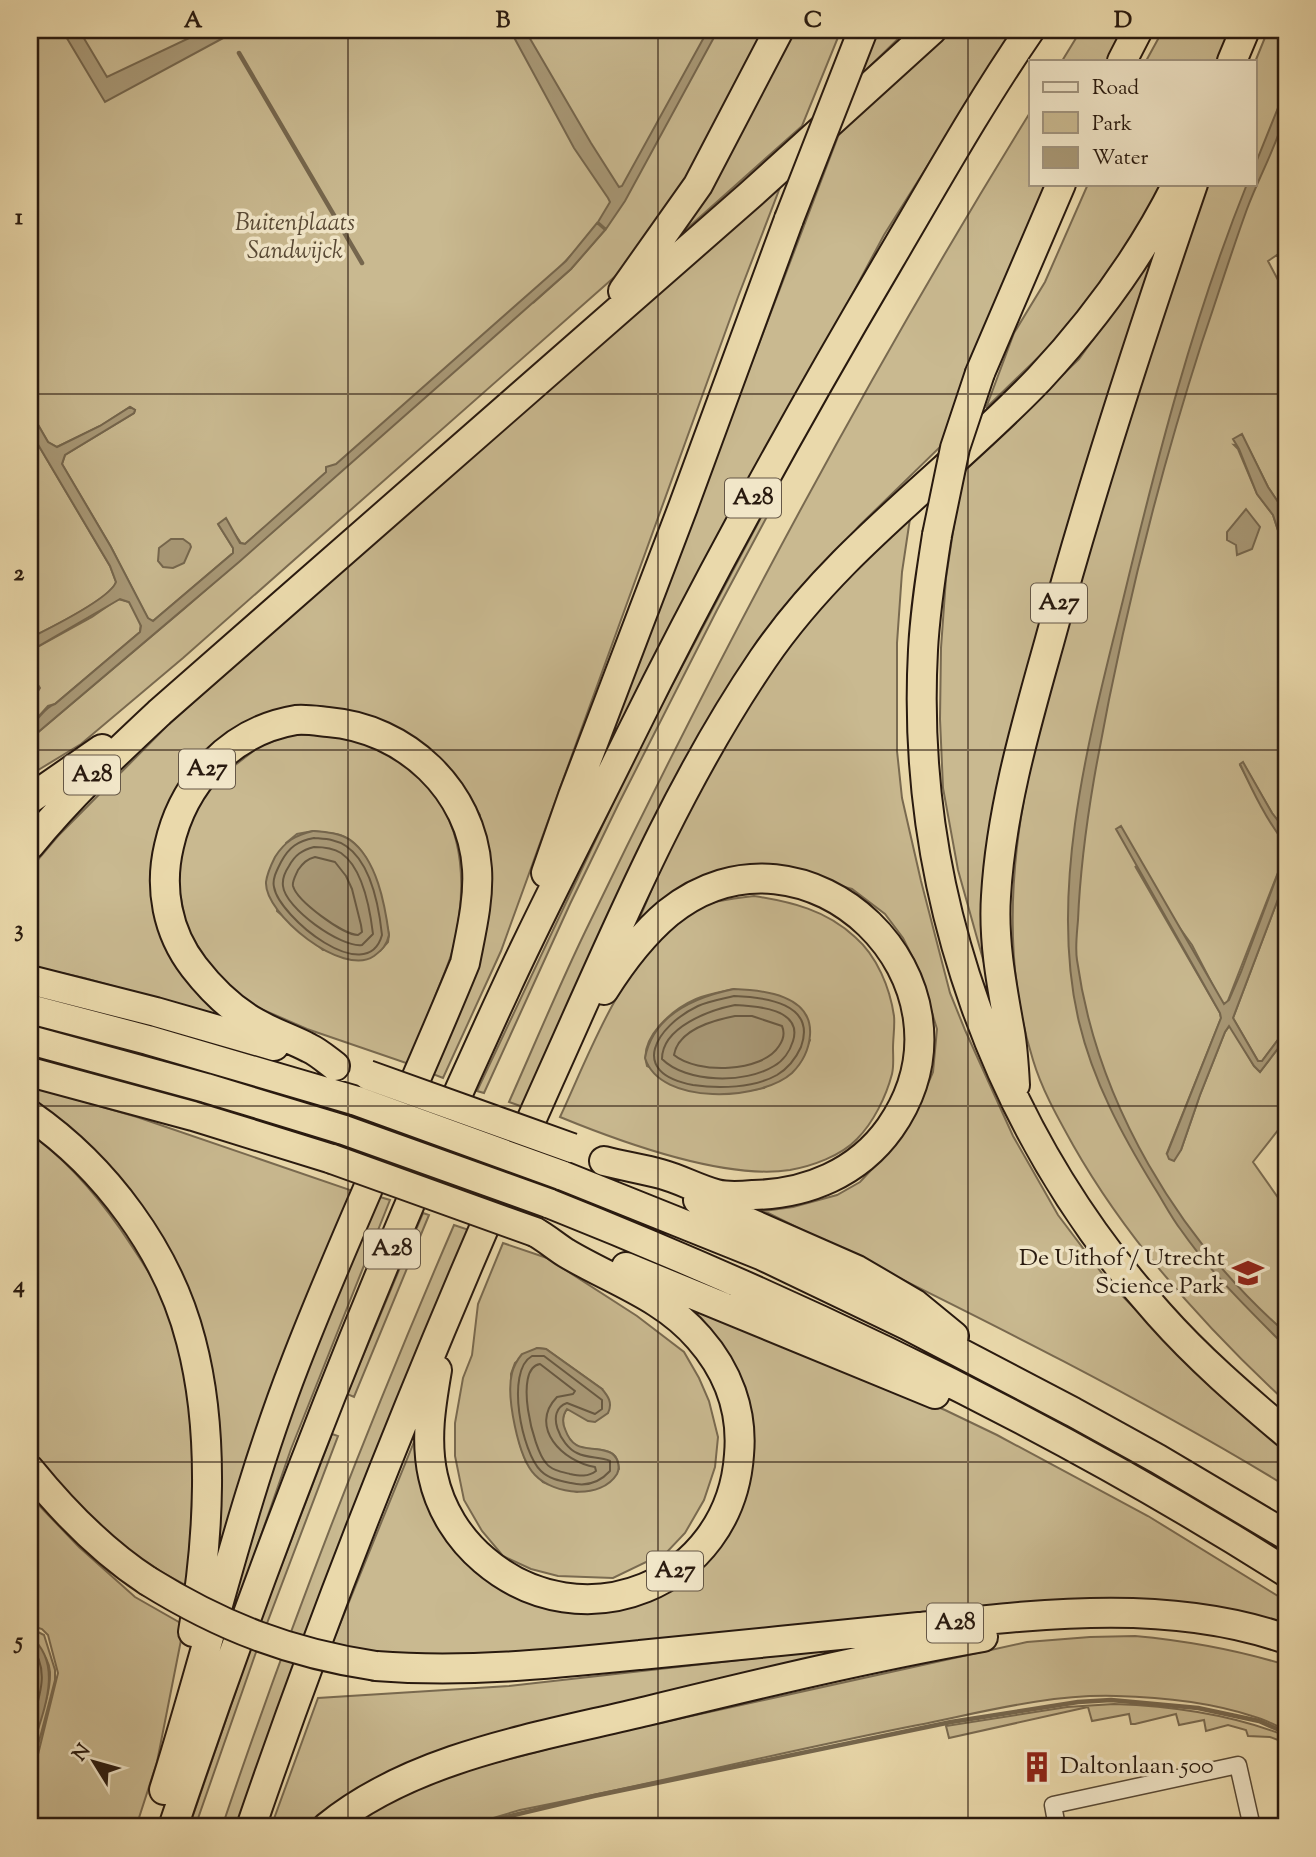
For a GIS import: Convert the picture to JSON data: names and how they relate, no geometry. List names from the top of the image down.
{
  "streets": {
    "highway": ["A28", "A27"]
  },
  "parks": ["Buitenplaats Sandwijck"],
  "places": {
    "school or university": ["De Uithof / Utrecht Science Park"],
    "building": ["Daltonlaan 500"]
  },
  "legend": ["Road", "Park", "Water"],
  "north": "top left",
  "grid": {
    "columns": [
      "A",
      "B",
      "C",
      "D"
    ],
    "rows": [
      "1",
      "2",
      "3",
      "4",
      "5"
    ]
  }
}
